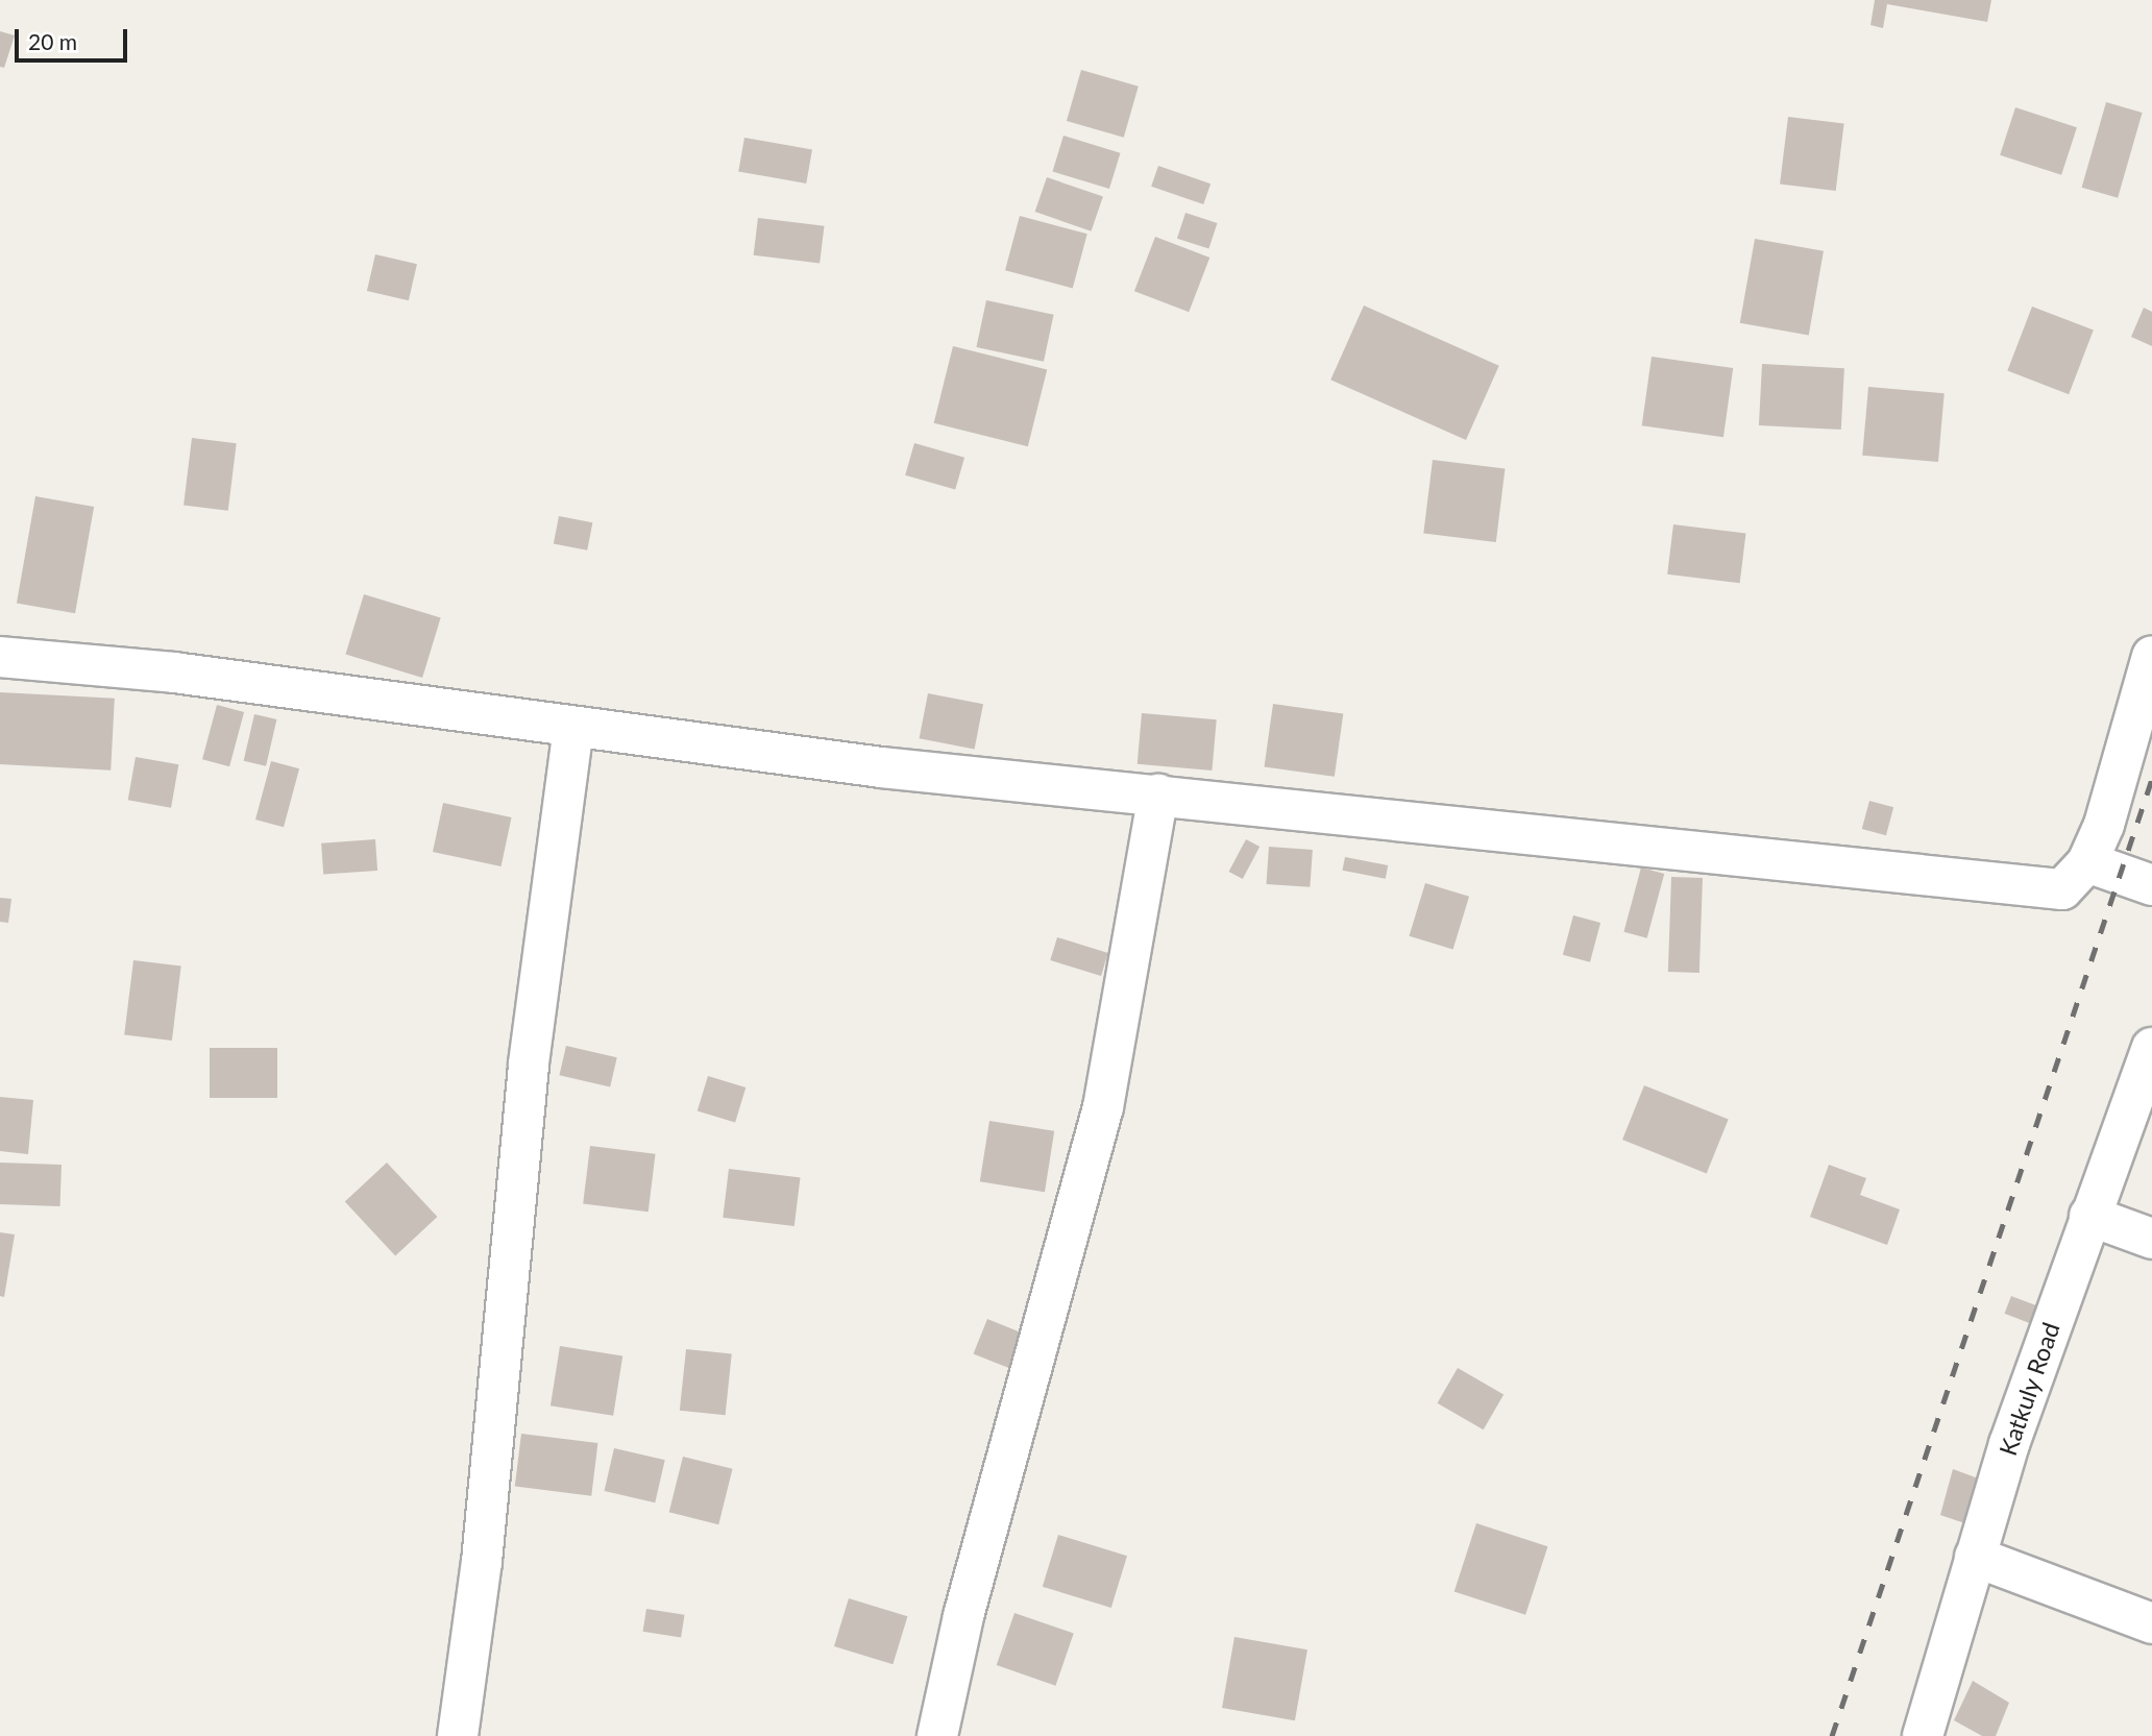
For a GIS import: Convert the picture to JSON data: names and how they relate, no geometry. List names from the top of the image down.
{
  "streets": {
    "street": ["Katkuly Road"]
  },
  "scale_bar": "20 m"
}
